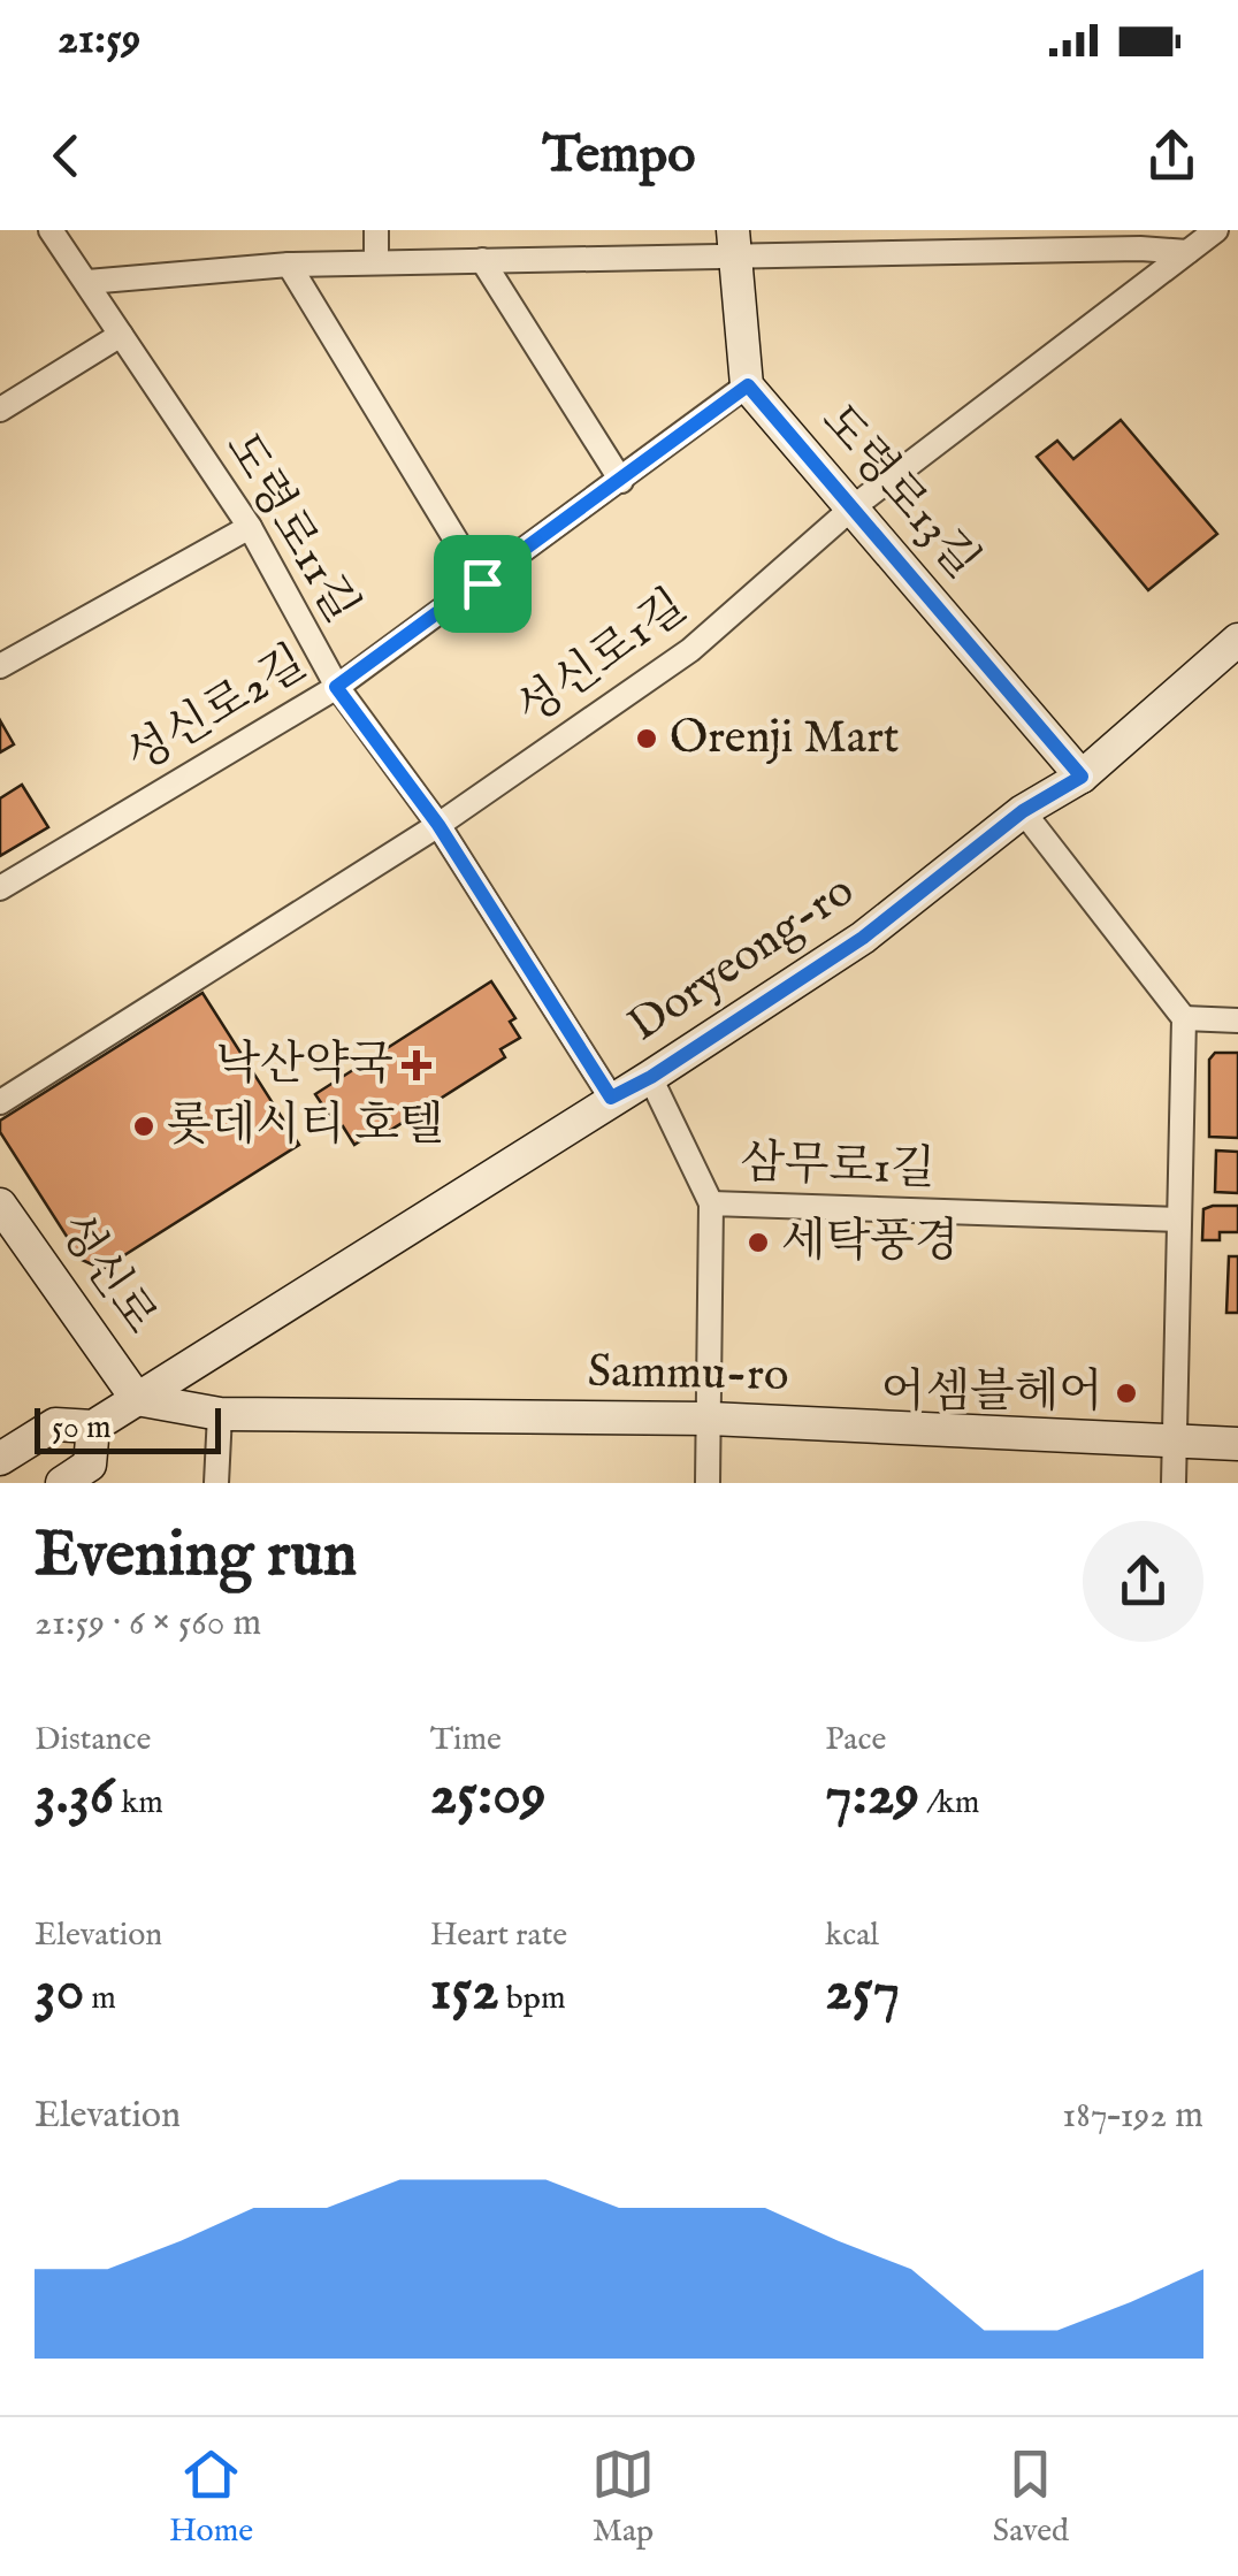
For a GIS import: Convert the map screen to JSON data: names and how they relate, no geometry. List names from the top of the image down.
{
  "streets": {
    "main road": [
      "도령로13길",
      "Doryeong-ro",
      "성신로",
      "Sammu-ro"
    ],
    "street": [
      "도령로11길",
      "성신로1길",
      "성신로2길",
      "삼무로1길"
    ]
  },
  "crossings": [
    ["도령로13길", "성신로1길"],
    ["도령로13길", "성신로2길"],
    ["도령로13길", "Doryeong-ro"],
    ["도령로11길", "성신로1길"],
    ["도령로11길", "성신로2길"],
    ["도령로11길", "Doryeong-ro"],
    ["Doryeong-ro", "성신로"],
    ["Doryeong-ro", "Sammu-ro"],
    ["삼무로1길", "Sammu-ro"],
    ["성신로", "Sammu-ro"]
  ],
  "places": {
    "other": [
      "Orenji Mart",
      "롯데시티 호텔",
      "세탁풍경",
      "어셈블헤어"
    ],
    "health": ["낙산약국"]
  },
  "scale_bar": "50 m",
  "page": {
    "status": "21:59",
    "header": "Tempo",
    "scale": "50 m",
    "heading": ["Evening run", "21:59 · 6 × 560 m"],
    "stats": [
      ["Distance", "3.36 km"],
      ["Time", "25:09"],
      ["Pace", "7:29 /km"],
      ["Elevation", "30 m"],
      ["Heart rate", "152 bpm"],
      ["kcal", "257"]
    ],
    "chart": ["Elevation", "187–192 m"],
    "tabs": ["Home", "Map", "Saved"]
  }
}
